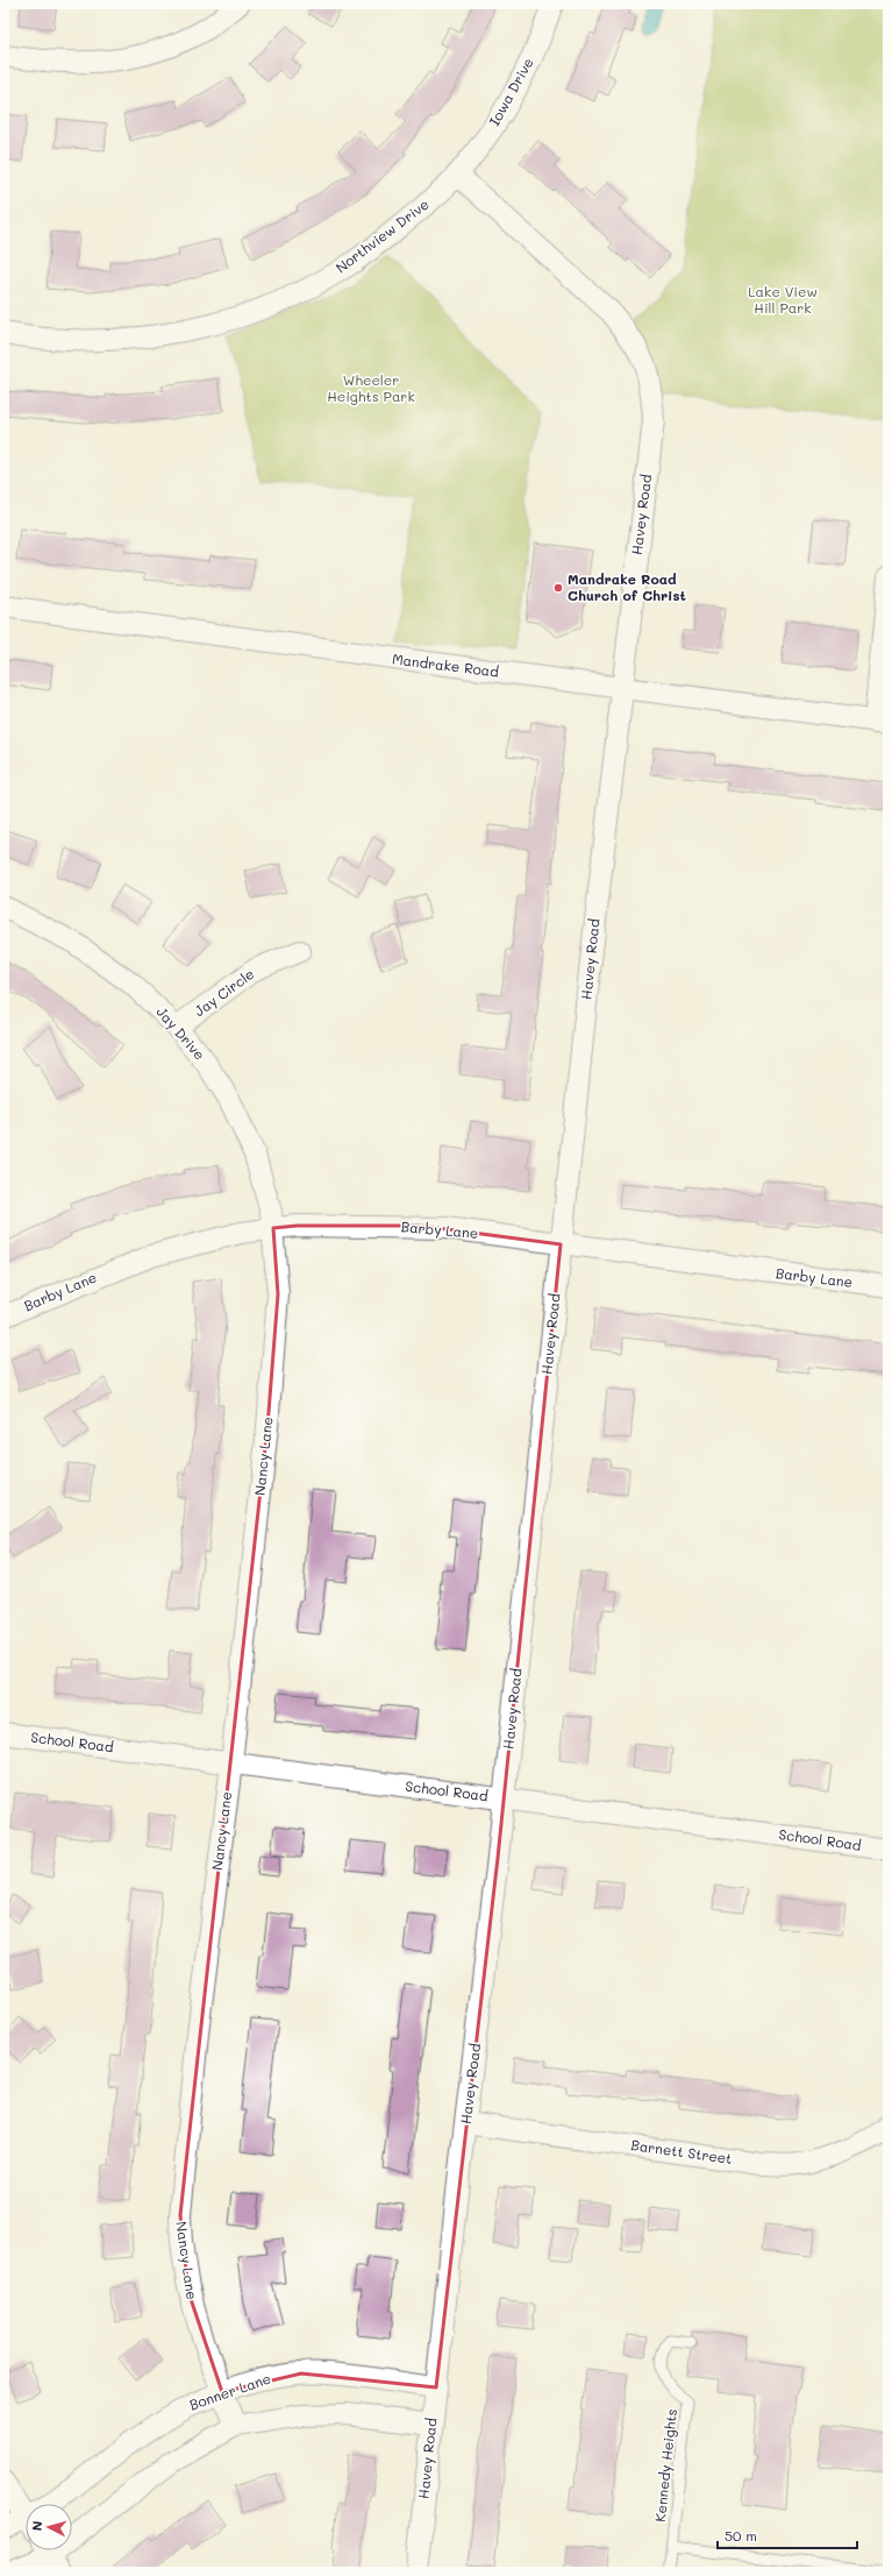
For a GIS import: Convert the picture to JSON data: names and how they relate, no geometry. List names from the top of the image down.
{
  "streets": {
    "street": [
      "Iowa Drive",
      "Northview Drive",
      "Havey Road",
      "Mandrake Road",
      "Jay Circle",
      "Jay Drive",
      "Barby Lane",
      "Nancy Lane",
      "School Road",
      "Barnett Street",
      "Bonner Lane"
    ],
    "lane": ["Kennedy Heights"]
  },
  "crossings": [
    ["Iowa Drive", "Northview Drive"],
    ["Iowa Drive", "Havey Road"],
    ["Northview Drive", "Havey Road"],
    ["Havey Road", "Mandrake Road"],
    ["Havey Road", "Barby Lane"],
    ["Havey Road", "School Road"],
    ["Havey Road", "Barnett Street"],
    ["Havey Road", "Bonner Lane"],
    ["Jay Circle", "Jay Drive"],
    ["Jay Drive", "Barby Lane"],
    ["Jay Drive", "Nancy Lane"],
    ["Barby Lane", "Nancy Lane"],
    ["Nancy Lane", "School Road"],
    ["Nancy Lane", "Bonner Lane"]
  ],
  "parks": ["Lake View Hill Park", "Wheeler Heights Park"],
  "places": ["Mandrake Road Church of Christ"],
  "scale_bar": "50 m",
  "north": "left"
}
